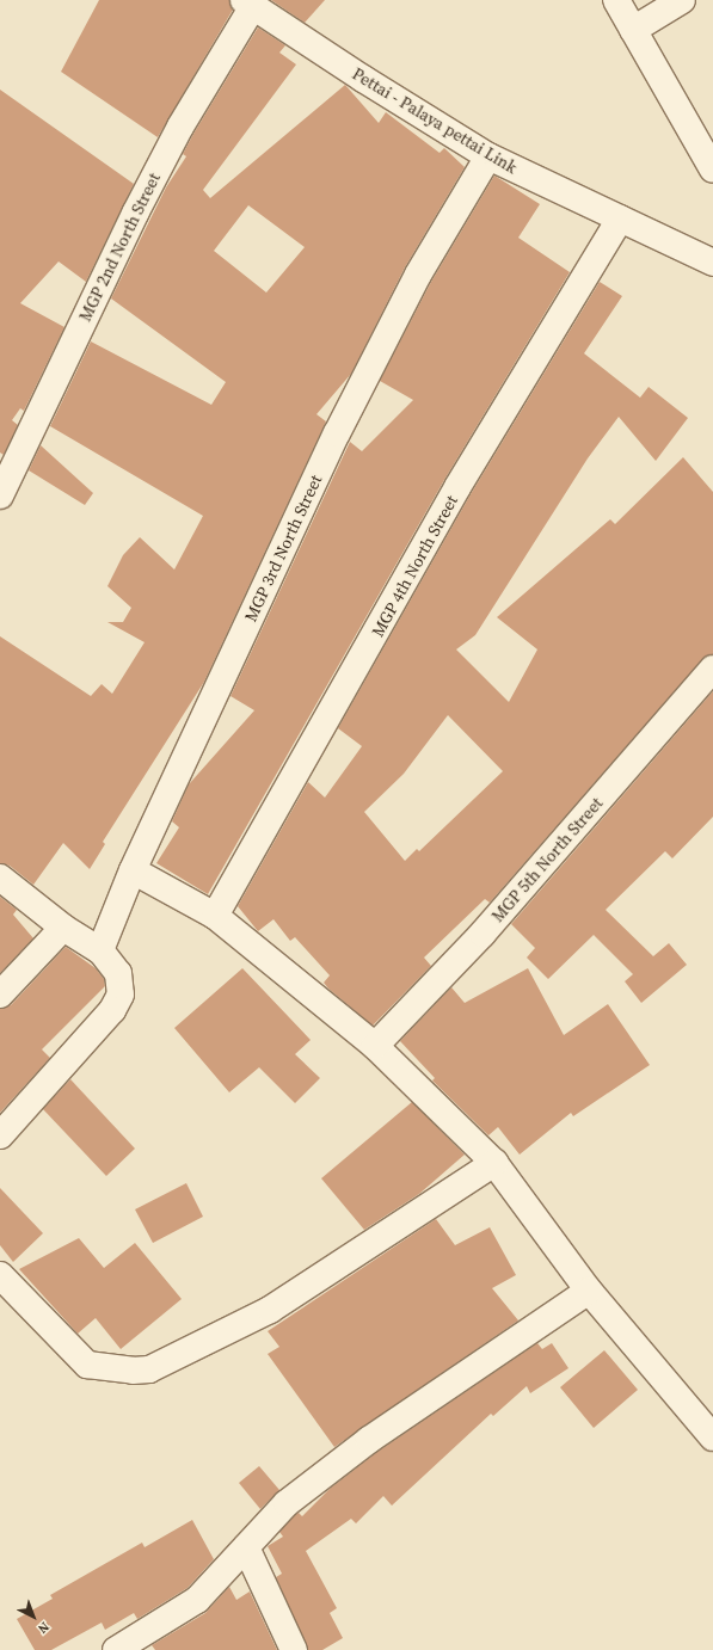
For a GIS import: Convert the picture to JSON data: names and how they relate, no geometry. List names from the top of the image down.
{
  "streets": {
    "street": [
      "Pettai - Palaya pettai Link",
      "MGP 2nd North Street",
      "MGP 3rd North Street",
      "MGP 4th North Street",
      "MGP 5th North Street"
    ]
  },
  "crossings": [
    ["Pettai - Palaya pettai Link", "MGP 2nd North Street"],
    ["Pettai - Palaya pettai Link", "MGP 3rd North Street"],
    ["Pettai - Palaya pettai Link", "MGP 4th North Street"]
  ],
  "north": "bottom right"
}
